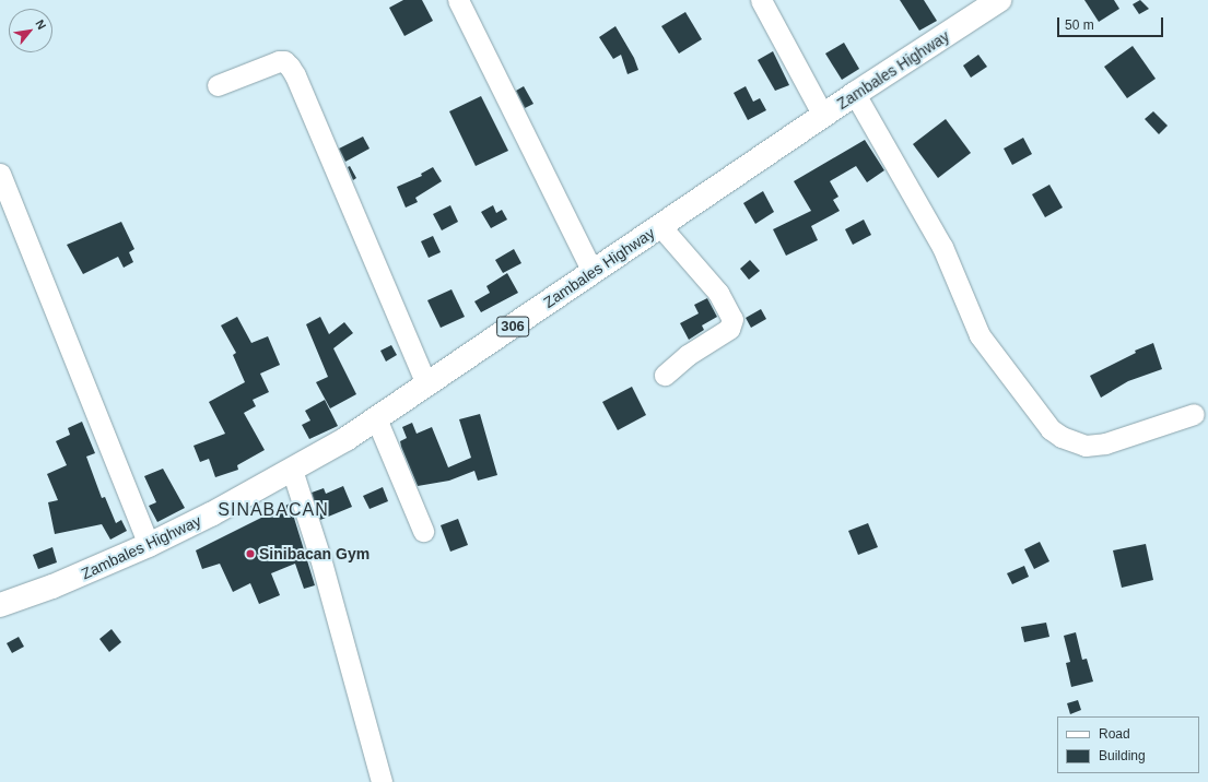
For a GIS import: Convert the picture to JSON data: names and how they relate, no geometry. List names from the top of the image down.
{
  "streets": {
    "main road": ["Zambales Highway", "306"]
  },
  "districts": ["SINABACAN"],
  "places": ["Sinibacan Gym"],
  "legend": ["Road", "Building"],
  "scale_bar": "50 m",
  "north": "top right"
}
